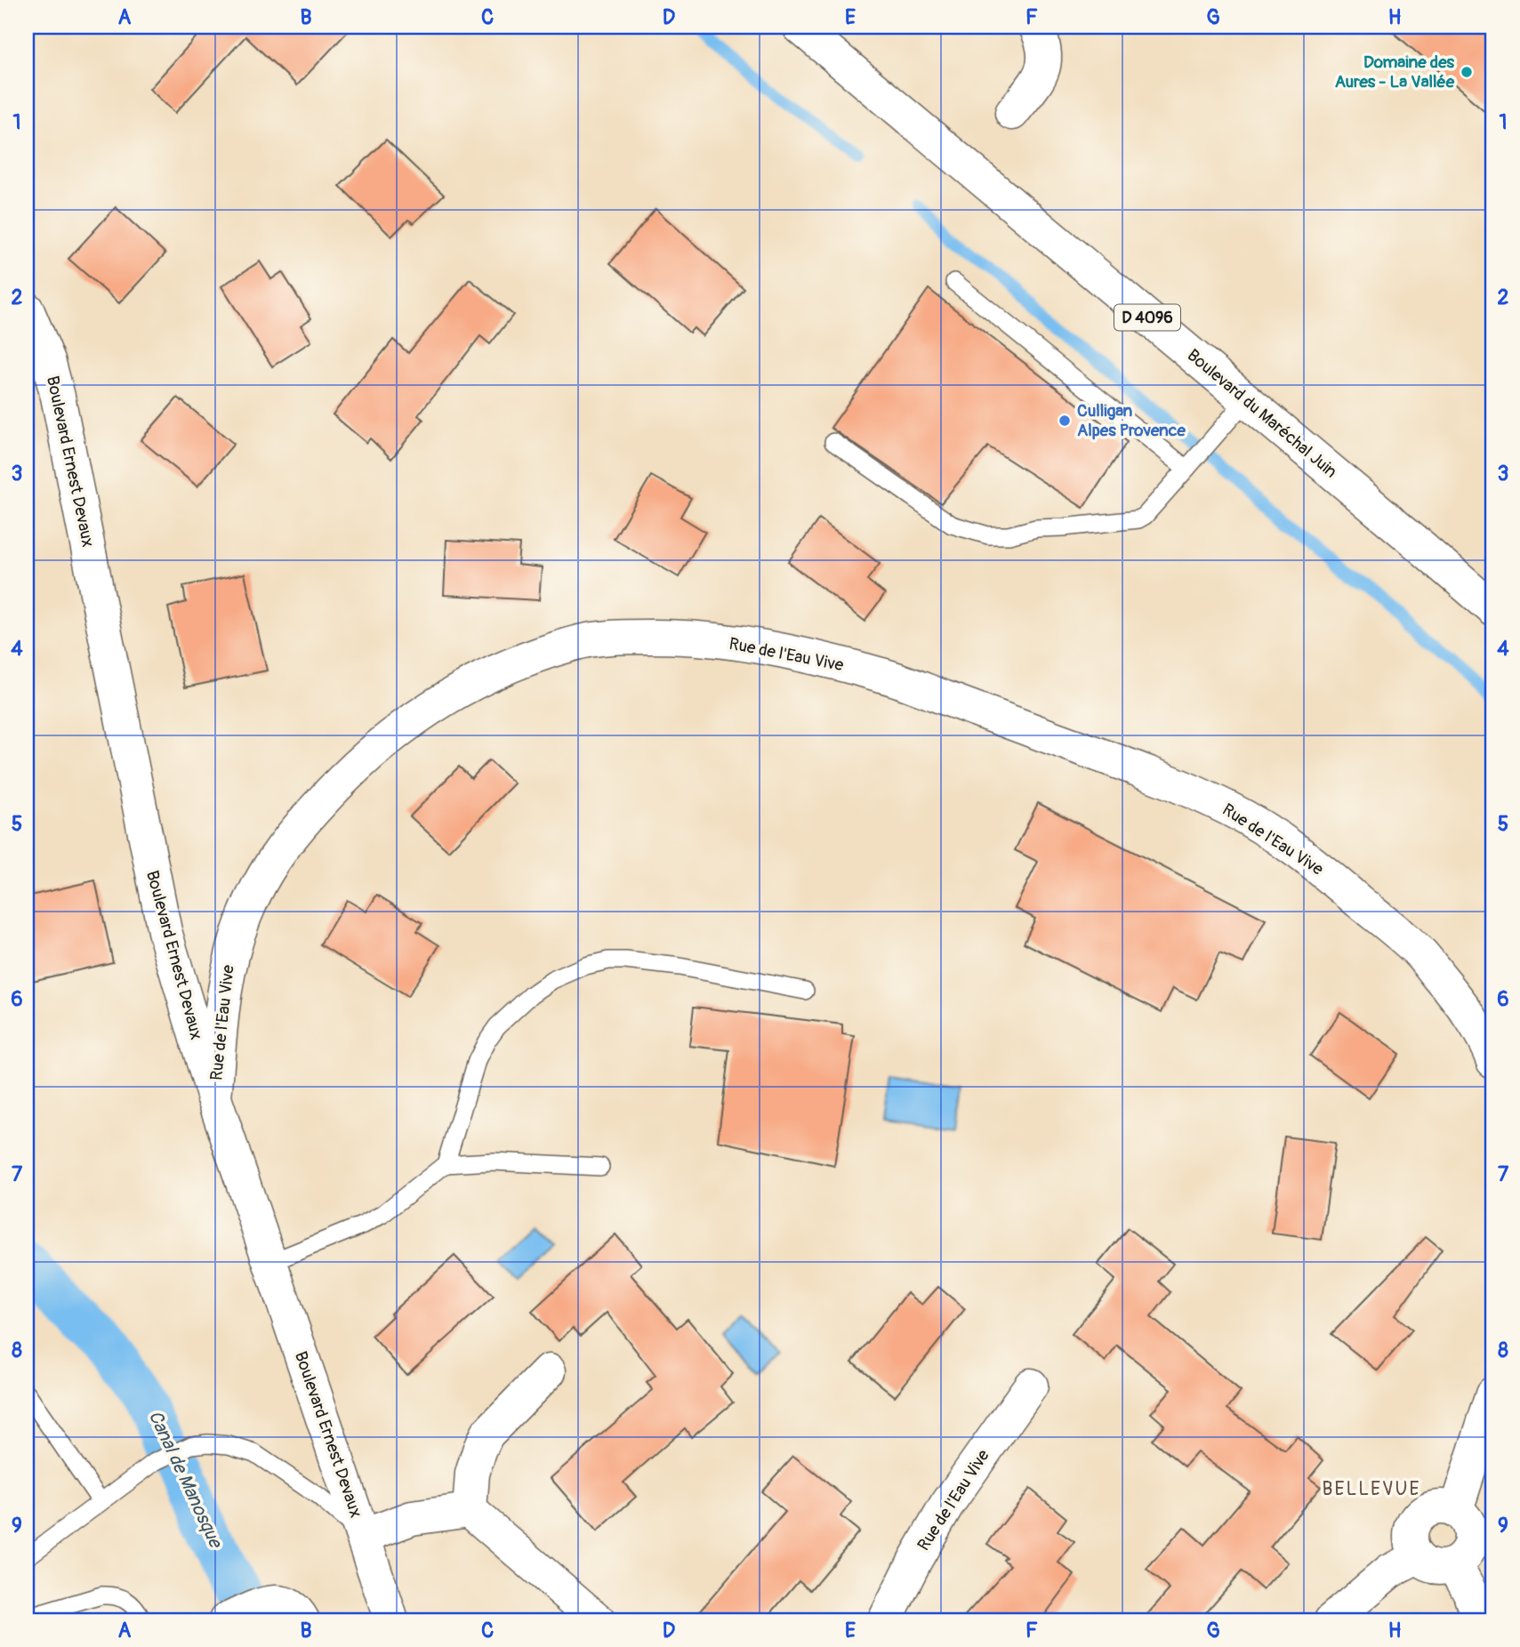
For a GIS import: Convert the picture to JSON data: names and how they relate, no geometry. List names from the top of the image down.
{
  "streets": {
    "street": [
      "D 4096",
      "Boulevard du Maréchal Juin",
      "Boulevard Ernest Devaux",
      "Rue de l'Eau Vive"
    ]
  },
  "crossings": [
    ["Boulevard Ernest Devaux", "Rue de l'Eau Vive"]
  ],
  "districts": ["BELLEVUE"],
  "water": ["Canal de Manosque"],
  "places": ["Domaine des Aures - La Vallée", "Culligan Alpes Provence"],
  "grid": {
    "columns": [
      "A",
      "B",
      "C",
      "D",
      "E",
      "F",
      "G",
      "H"
    ],
    "rows": [
      "1",
      "2",
      "3",
      "4",
      "5",
      "6",
      "7",
      "8",
      "9"
    ]
  }
}
